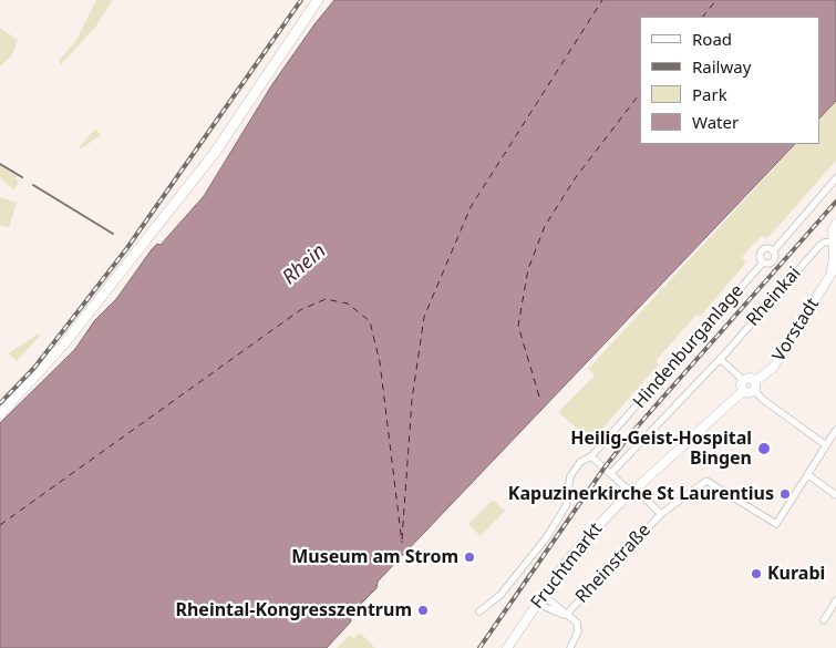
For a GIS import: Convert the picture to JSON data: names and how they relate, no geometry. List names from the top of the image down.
{
  "streets": {
    "main road": ["Vorstadt", "Fruchtmarkt"],
    "street": ["Rheinkai", "Hindenburganlage", "Rheinstraße"]
  },
  "crossings": [
    ["Rheinkai", "Vorstadt"]
  ],
  "water": ["Rhein"],
  "places": [
    "Heilig-Geist-Hospital Bingen",
    "Kapuzinerkirche St Laurentius",
    "Museum am Strom",
    "Kurabi",
    "Rheintal-Kongresszentrum"
  ],
  "legend": [
    "Road",
    "Railway",
    "Park",
    "Water"
  ]
}
